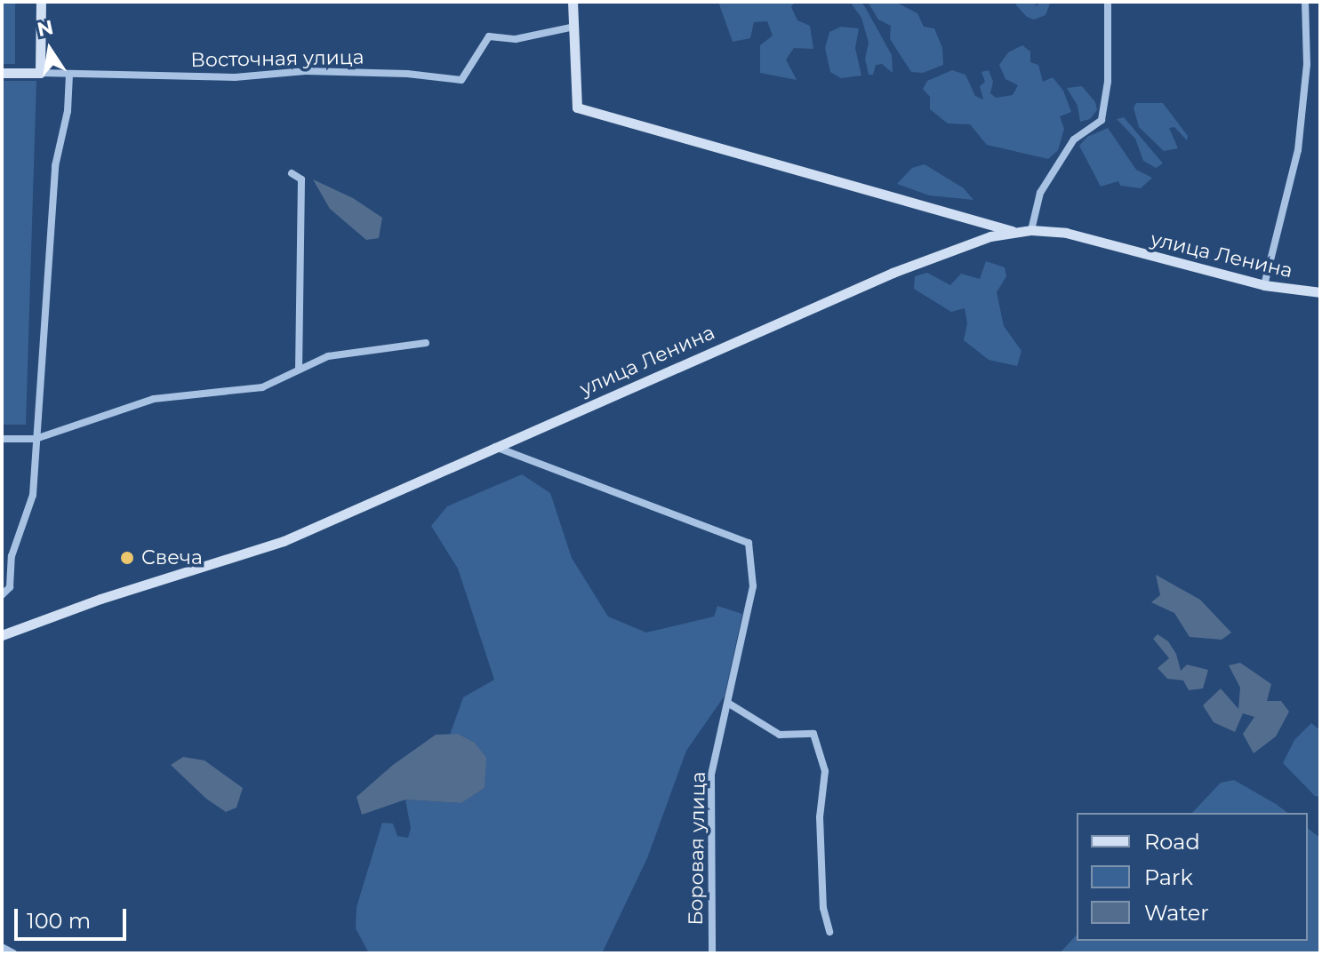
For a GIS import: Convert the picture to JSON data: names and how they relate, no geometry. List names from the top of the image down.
{
  "streets": {
    "street": ["Восточная улица", "улица Ленина", "Боровая улица"]
  },
  "crossings": [
    ["улица Ленина", "Боровая улица"]
  ],
  "places": ["Свеча"],
  "legend": ["Road", "Park", "Water"],
  "scale_bar": "100 m",
  "north": "top"
}
